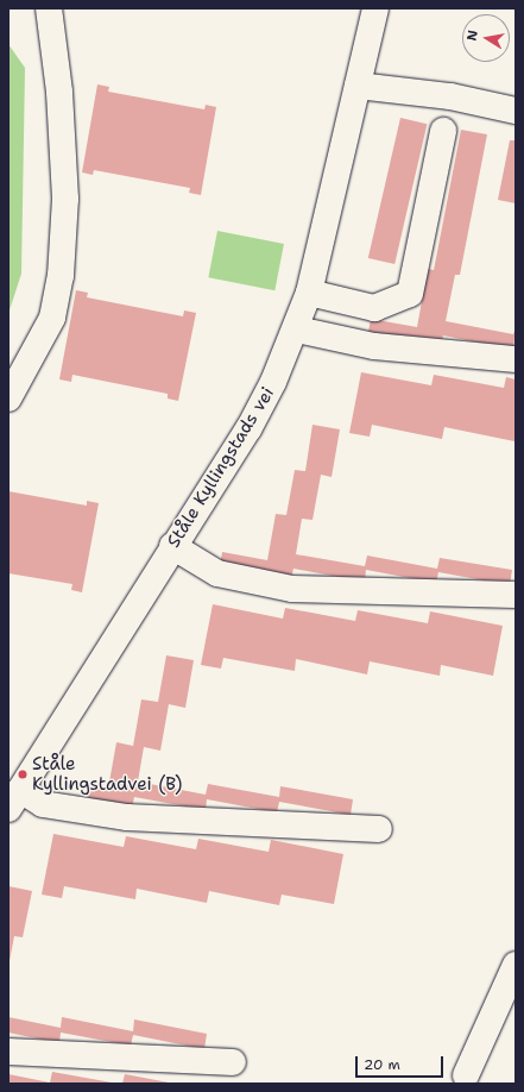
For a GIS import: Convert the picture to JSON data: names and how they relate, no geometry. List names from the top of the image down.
{
  "streets": {
    "street": ["Ståle Kyllingstads vei"]
  },
  "places": ["Ståle Kyllingstadvei (B)"],
  "scale_bar": "20 m",
  "north": "left"
}
